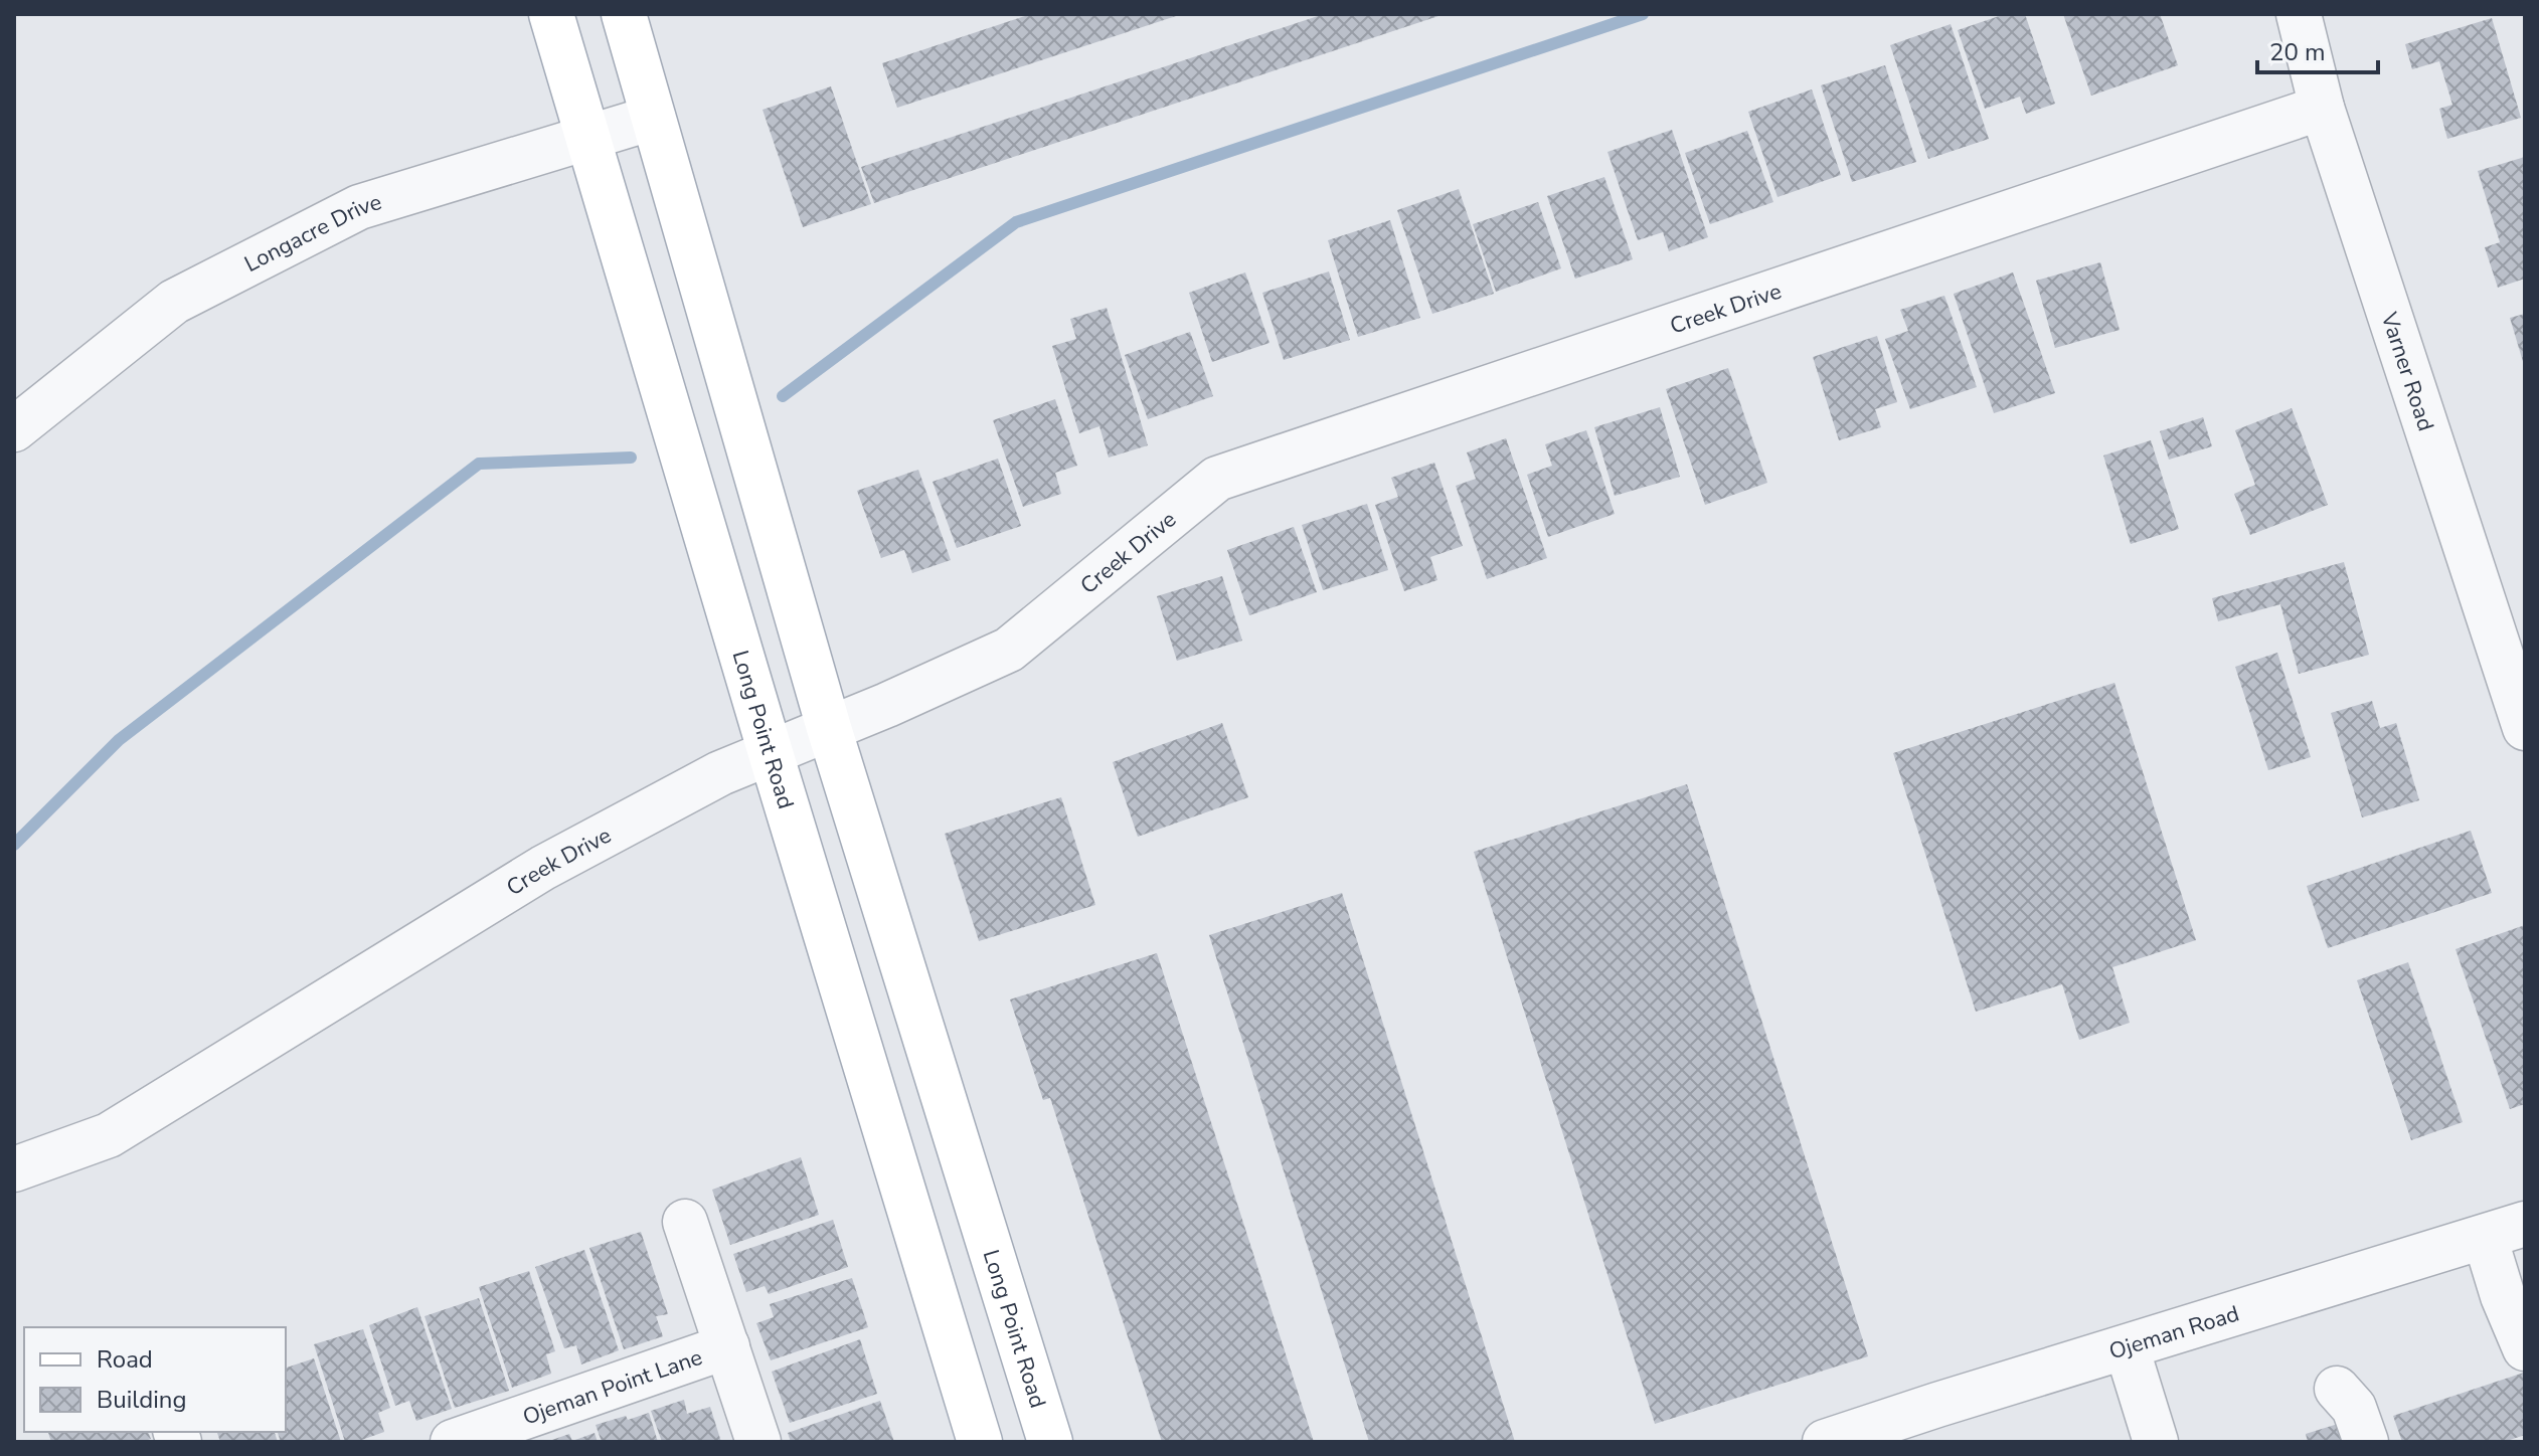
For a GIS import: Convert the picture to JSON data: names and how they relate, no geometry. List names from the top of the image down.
{
  "streets": {
    "main road": ["Long Point Road"],
    "street": [
      "Longacre Drive",
      "Creek Drive",
      "Varner Road",
      "Ojeman Road",
      "Ojeman Point Lane"
    ]
  },
  "crossings": [
    ["Longacre Drive", "Long Point Road"],
    ["Creek Drive", "Varner Road"],
    ["Creek Drive", "Long Point Road"]
  ],
  "legend": ["Road", "Building"],
  "scale_bar": "20 m"
}
